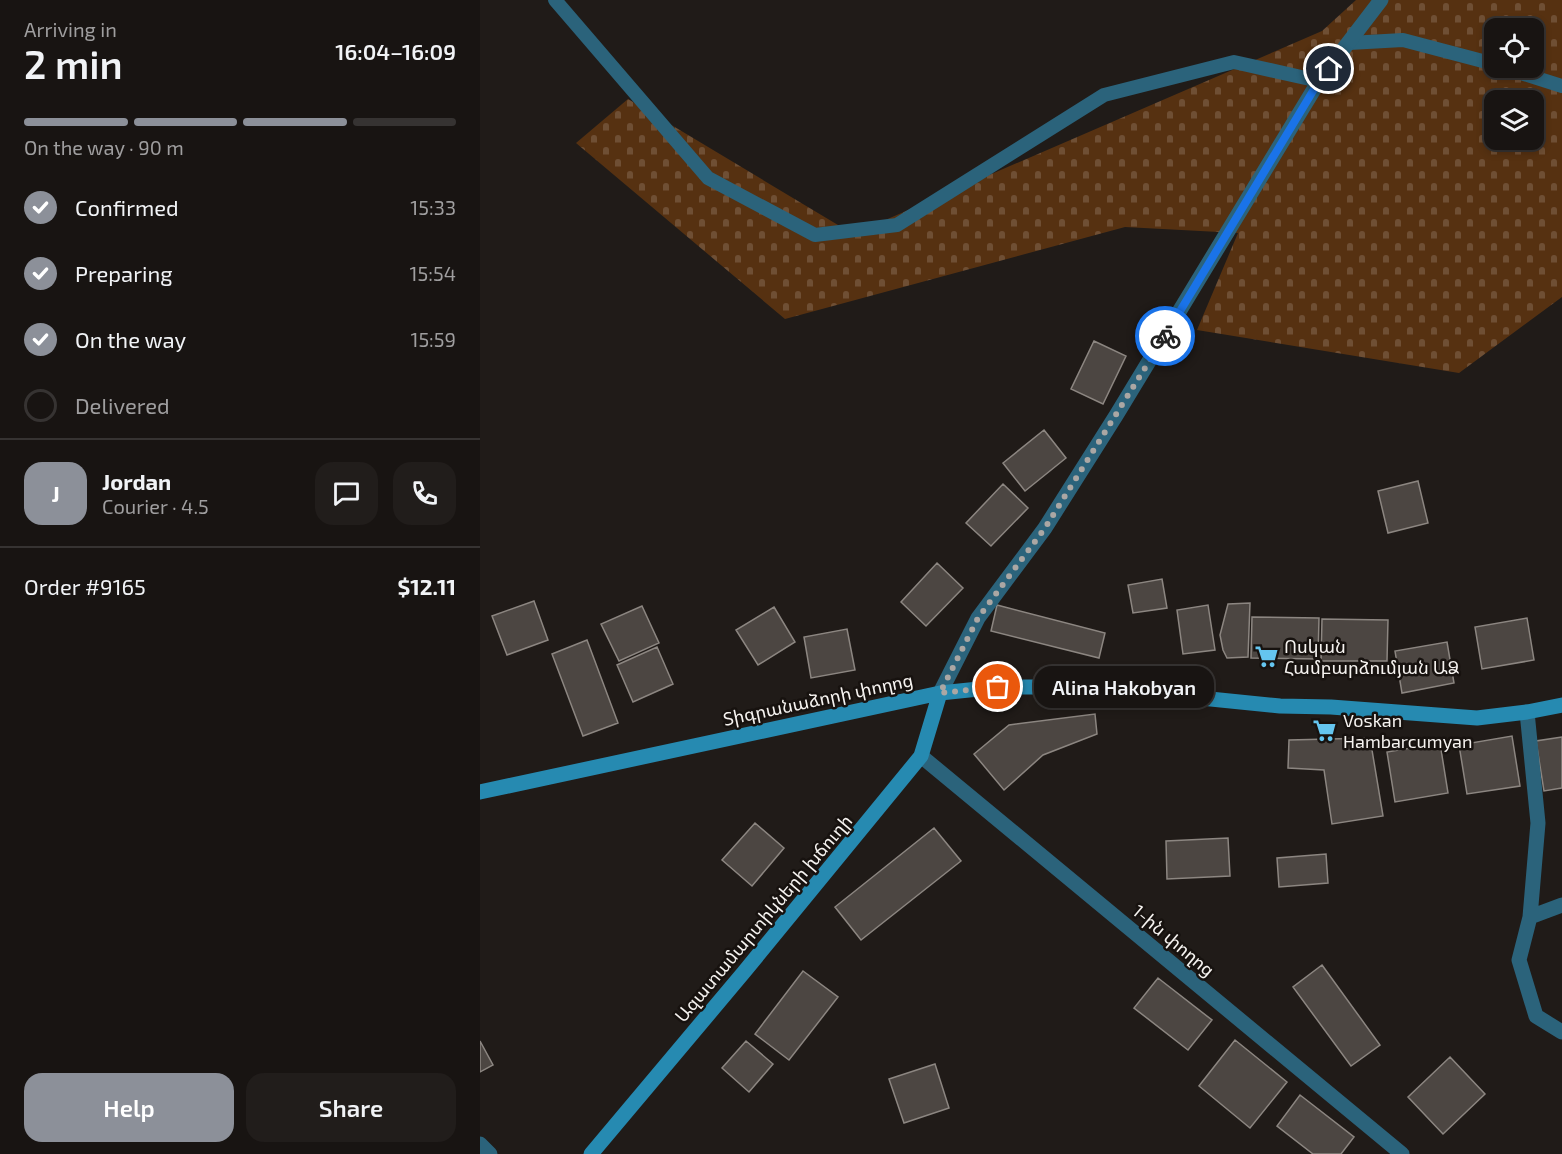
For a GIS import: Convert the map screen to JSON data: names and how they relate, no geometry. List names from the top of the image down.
{
  "streets": {
    "main road": ["Տիգրանաձորի փողոց", "Ազատամարտիկների խճուղի"],
    "street": ["1-ին փողոց"]
  },
  "crossings": [
    ["Տիգրանաձորի փողոց", "Ազատամարտիկների խճուղի"],
    ["Ազատամարտիկների խճուղի", "1-ին փողոց"]
  ],
  "places": {
    "supermarket": ["Ոսկան Համբարձումյան ԱՁ", "Voskan Hambarcumyan"],
    "other": ["Alina Hakobyan"]
  },
  "page": {
    "heading": ["2 min", "Arriving in", "16:04–16:09"],
    "panel": [
      "Jordan",
      "Courier · 4.5",
      "Order #9165",
      "$12.11"
    ],
    "bar": "On the way · 90 m",
    "list": [
      ["Confirmed", "15:33"],
      ["Preparing", "15:54"],
      ["On the way", "15:59"],
      "Delivered"
    ],
    "round": "J",
    "bubble": "Alina Hakobyan",
    "buttons": ["Help", "Share"]
  }
}
